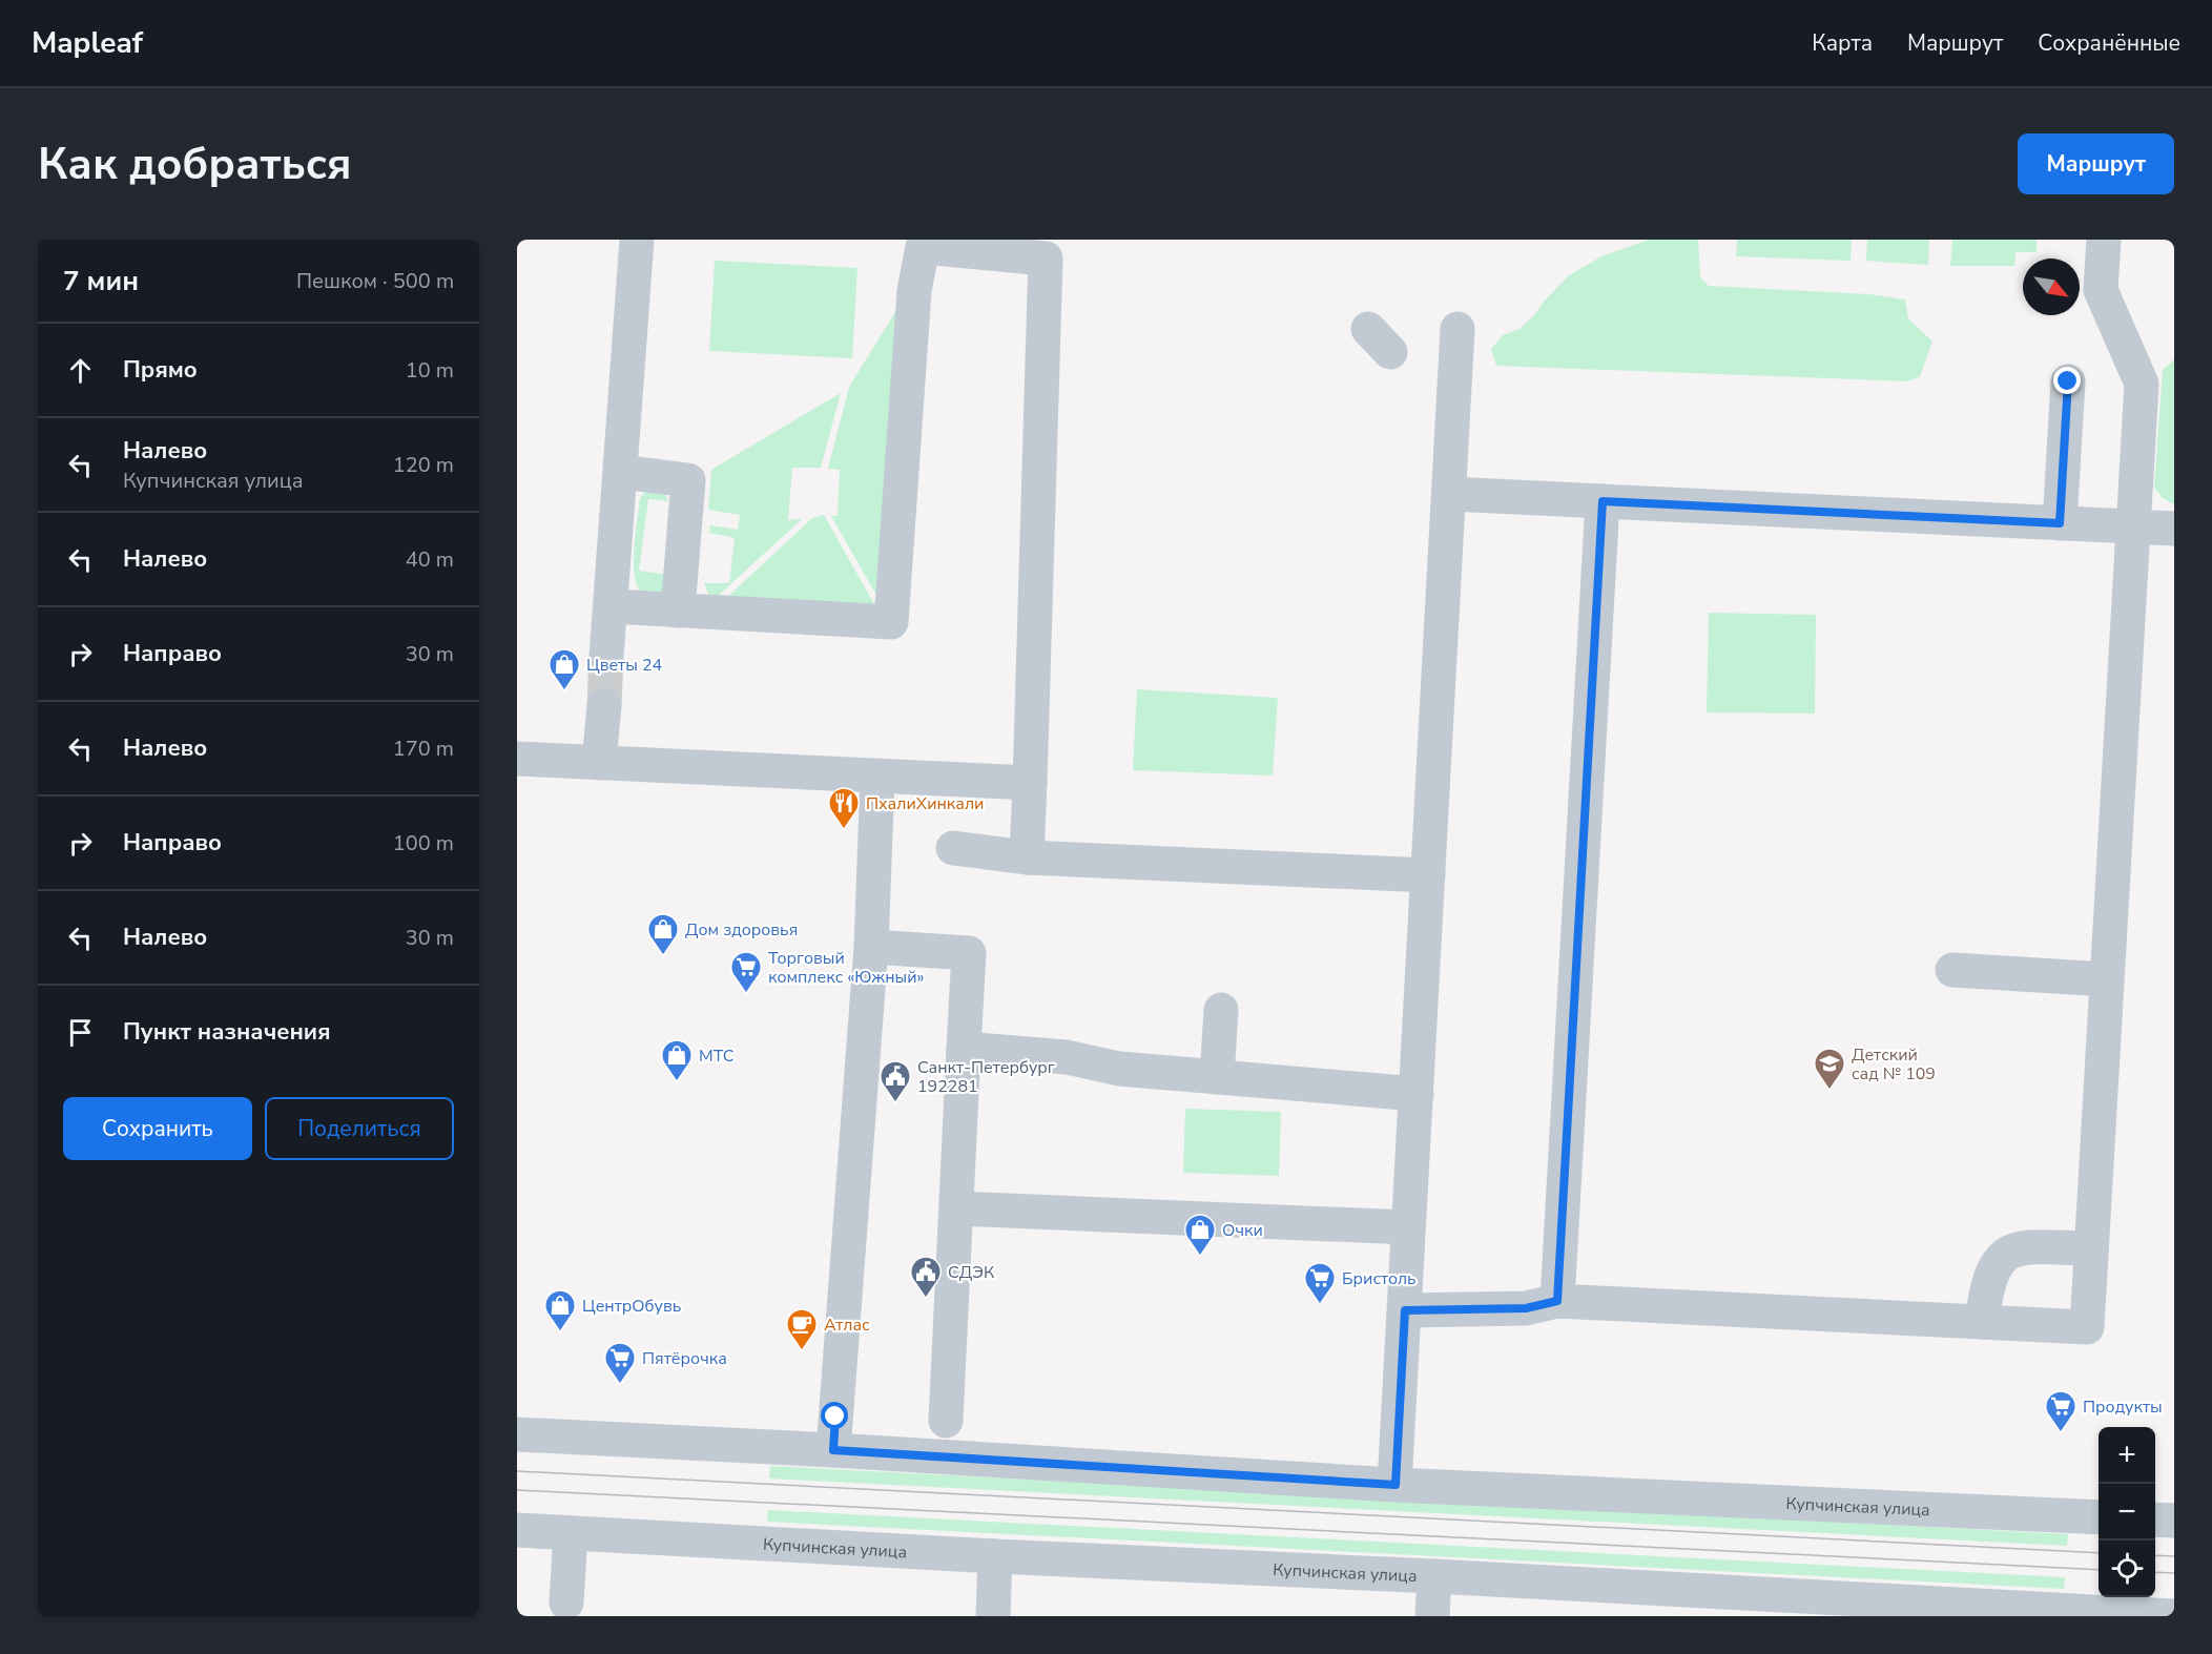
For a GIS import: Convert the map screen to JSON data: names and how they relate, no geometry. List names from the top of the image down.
{
  "streets": {
    "street": ["Купчинская улица"]
  },
  "places": {
    "shop": [
      "Цветы 24",
      "Дом здоровья",
      "МТС",
      "Очки",
      "ЦентрОбувь"
    ],
    "restaurant": ["ПхалиХинкали"],
    "supermarket": [
      "Торговый комплекс «Южный»",
      "Бристоль",
      "Пятёрочка",
      "Продукты"
    ],
    "school or university": ["Детский сад № 109"],
    "public building": ["Санкт-Петербург 192281", "СДЭК"],
    "cafe": ["Атлас"]
  },
  "north": "bottom right",
  "page": {
    "header": "Mapleaf",
    "nav": ["Карта", "Маршрут", "Сохранённые"],
    "buttons": [
      "Маршрут",
      ["Сохранить", "Поделиться"]
    ],
    "title": "Как добраться",
    "heading": ["7 мин", "Пешком · 500 m"],
    "list": [
      ["Прямо", "10 m"],
      ["Налево", "Купчинская улица", "120 m"],
      ["Налево", "40 m"],
      ["Направо", "30 m"],
      ["Налево", "170 m"],
      ["Направо", "100 m"],
      ["Налево", "30 m"],
      "Пункт назначения"
    ],
    "map_buttons": ["+", "−"]
  }
}
